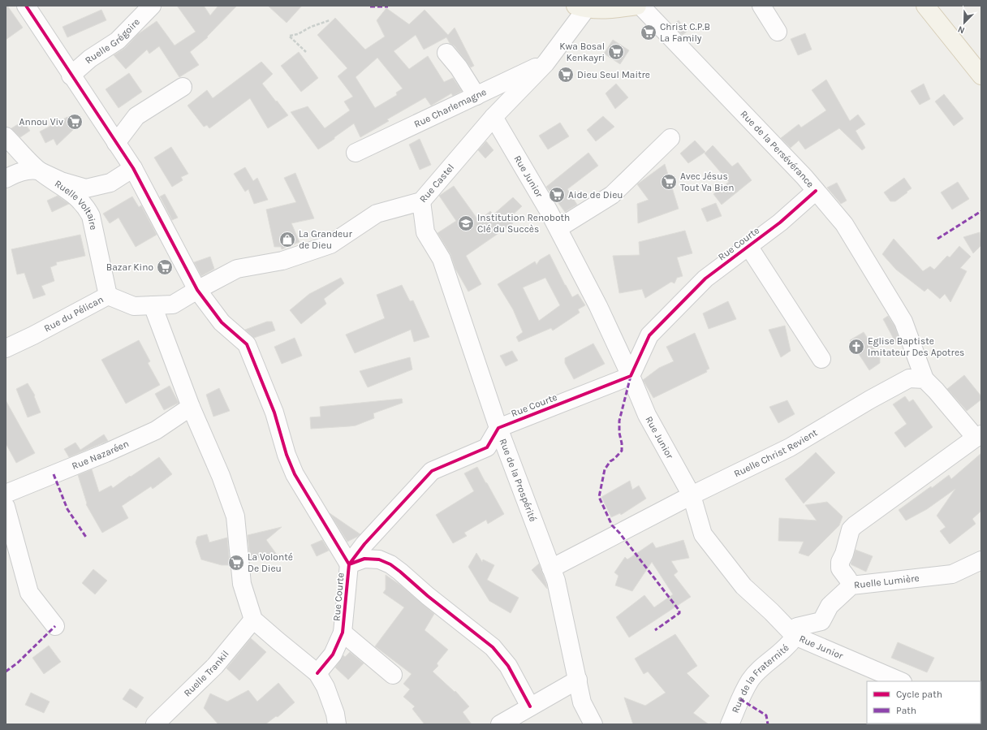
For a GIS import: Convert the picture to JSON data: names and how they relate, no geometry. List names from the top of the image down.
{
  "streets": {
    "street": [
      "Ruelle Grégoire",
      "Rue Charlemagne",
      "Rue de la Persévérance",
      "Rue Junior",
      "Rue Castel",
      "Ruelle Voltaire",
      "Rue Courte",
      "Rue du Pélican",
      "Ruelle Christ Revient",
      "Rue Nazaréen",
      "Rue de la Prospérité",
      "Ruelle Lumière",
      "Ruelle Trankil",
      "Rue de la Fraternité"
    ]
  },
  "crossings": [
    ["Rue Charlemagne", "Rue Castel"],
    ["Rue de la Persévérance", "Rue Courte"],
    ["Rue de la Persévérance", "Ruelle Christ Revient"],
    ["Rue Junior", "Rue Castel"],
    ["Rue Junior", "Rue Courte"],
    ["Rue Junior", "Ruelle Christ Revient"],
    ["Rue Junior", "Ruelle Lumière"],
    ["Rue Junior", "Rue de la Fraternité"],
    ["Rue Castel", "Rue du Pélican"],
    ["Rue Castel", "Rue de la Prospérité"],
    ["Ruelle Voltaire", "Rue du Pélican"],
    ["Rue Courte", "Rue de la Prospérité"],
    ["Ruelle Christ Revient", "Rue de la Prospérité"],
    ["Ruelle Lumière", "Rue de la Fraternité"]
  ],
  "places": {
    "supermarket": [
      "Christ C.P.B La Family",
      "Kwa Bosal Kenkayri",
      "Dieu Seul Maitre",
      "Annou Viv",
      "Avec Jésus Tout Va Bien",
      "Aide de Dieu",
      "Bazar Kino",
      "La Volonté De Dieu"
    ],
    "school or university": ["Institution Renoboth Clé du Succès"],
    "shop": ["La Grandeur de Dieu"],
    "church": ["Eglise Baptiste Imitateur Des Apotres"]
  },
  "legend": ["Cycle path", "Path"],
  "north": "bottom left"
}
